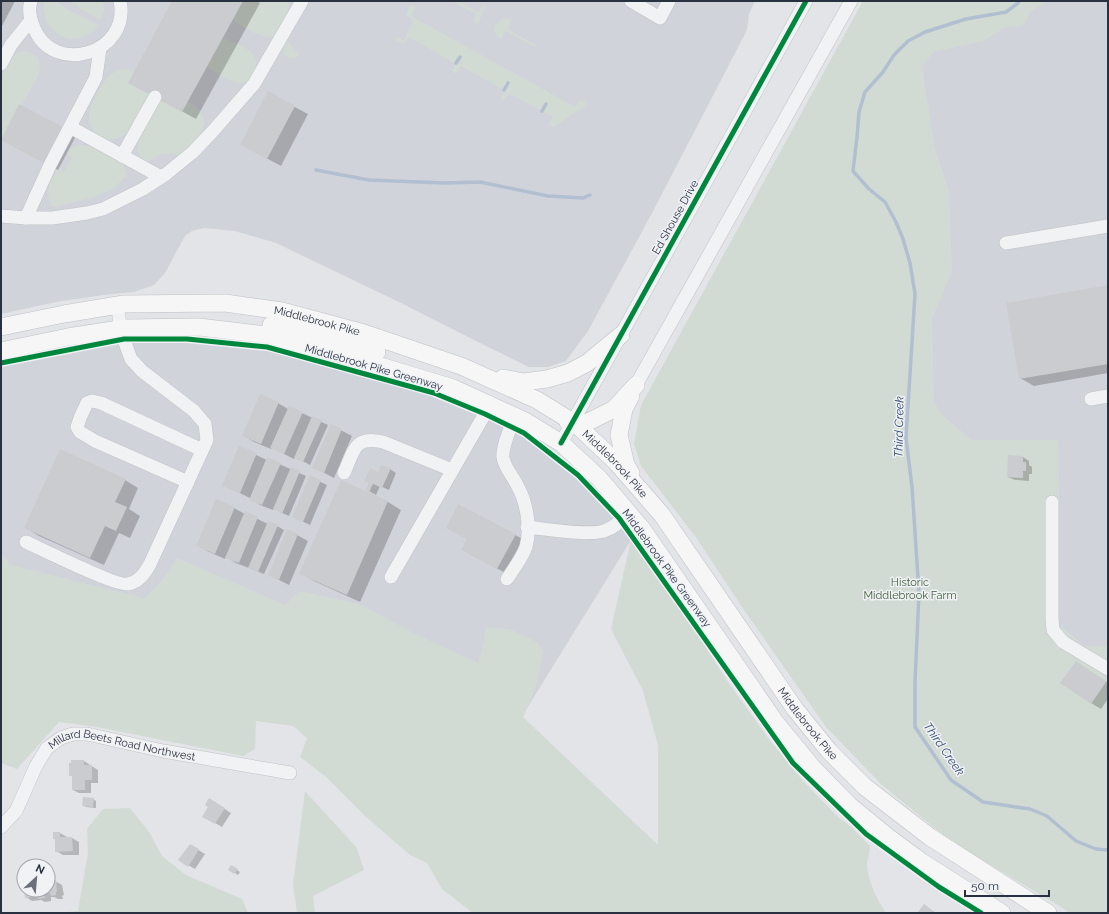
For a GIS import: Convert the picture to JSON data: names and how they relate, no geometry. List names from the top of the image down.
{
  "streets": {
    "main road": ["Middlebrook Pike"],
    "street": ["Ed Shouse Drive", "Millard Beets Road Northwest"],
    "cycle path": ["Middlebrook Pike Greenway"]
  },
  "crossings": [
    ["Ed Shouse Drive", "Middlebrook Pike"]
  ],
  "water": ["Third Creek"],
  "parks": ["Historic Middlebrook Farm"],
  "scale_bar": "50 m",
  "north": "top right"
}
